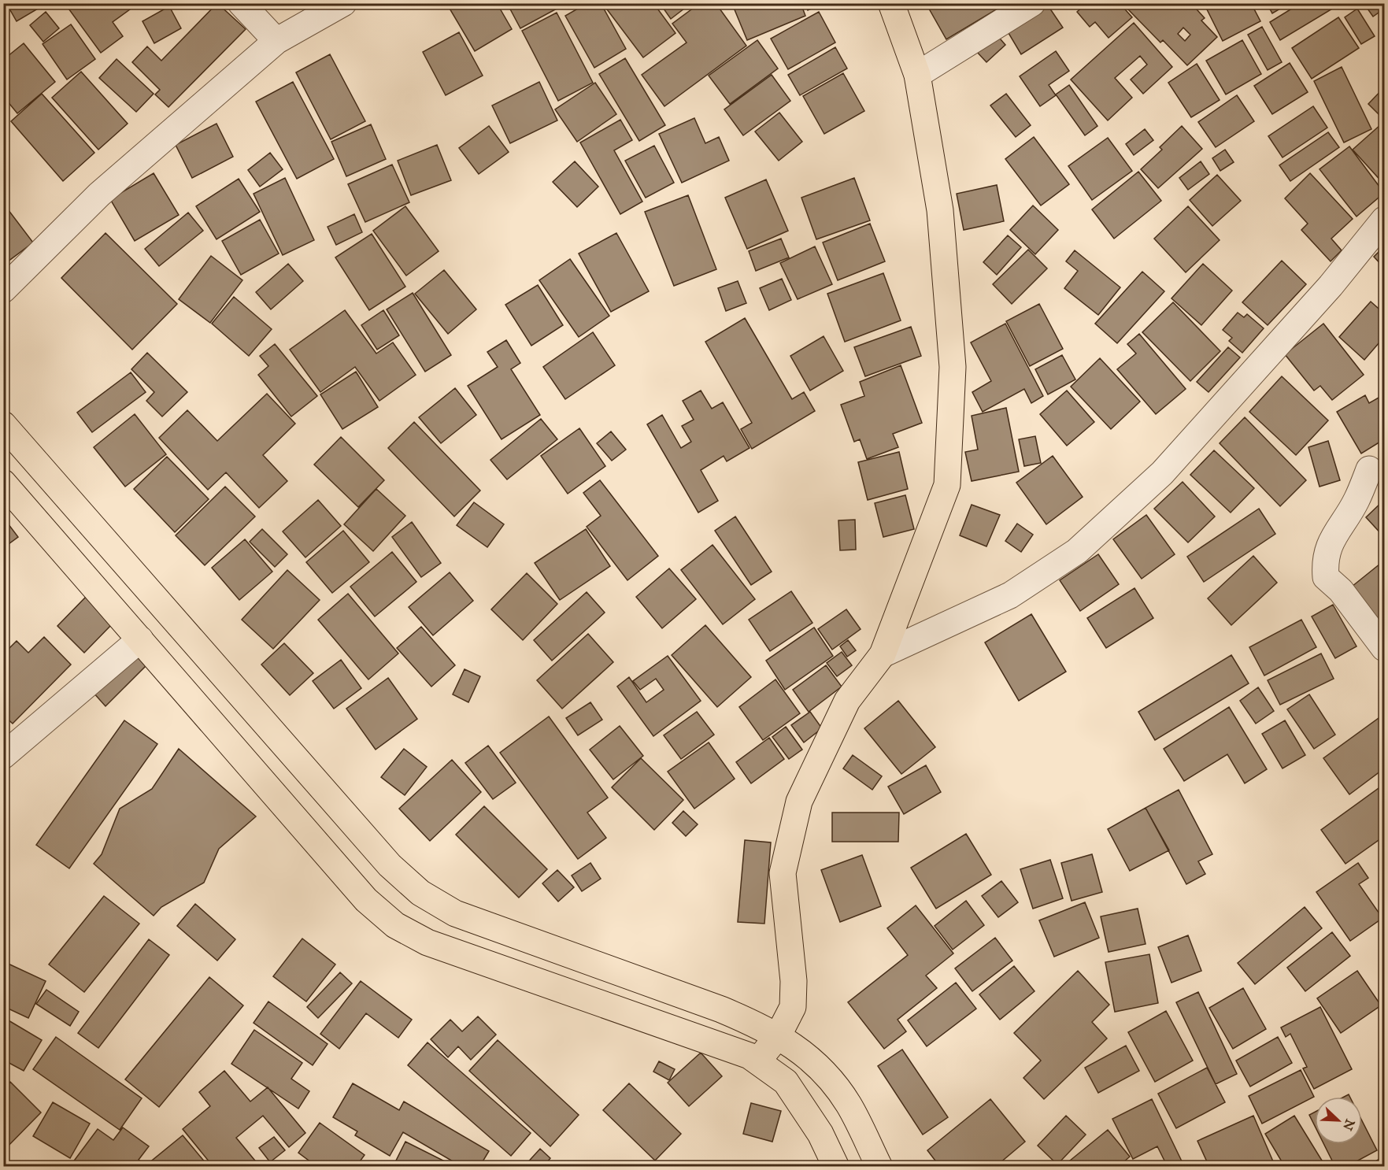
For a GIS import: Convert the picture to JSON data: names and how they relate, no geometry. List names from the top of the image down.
{
  "north": "bottom right"
}
